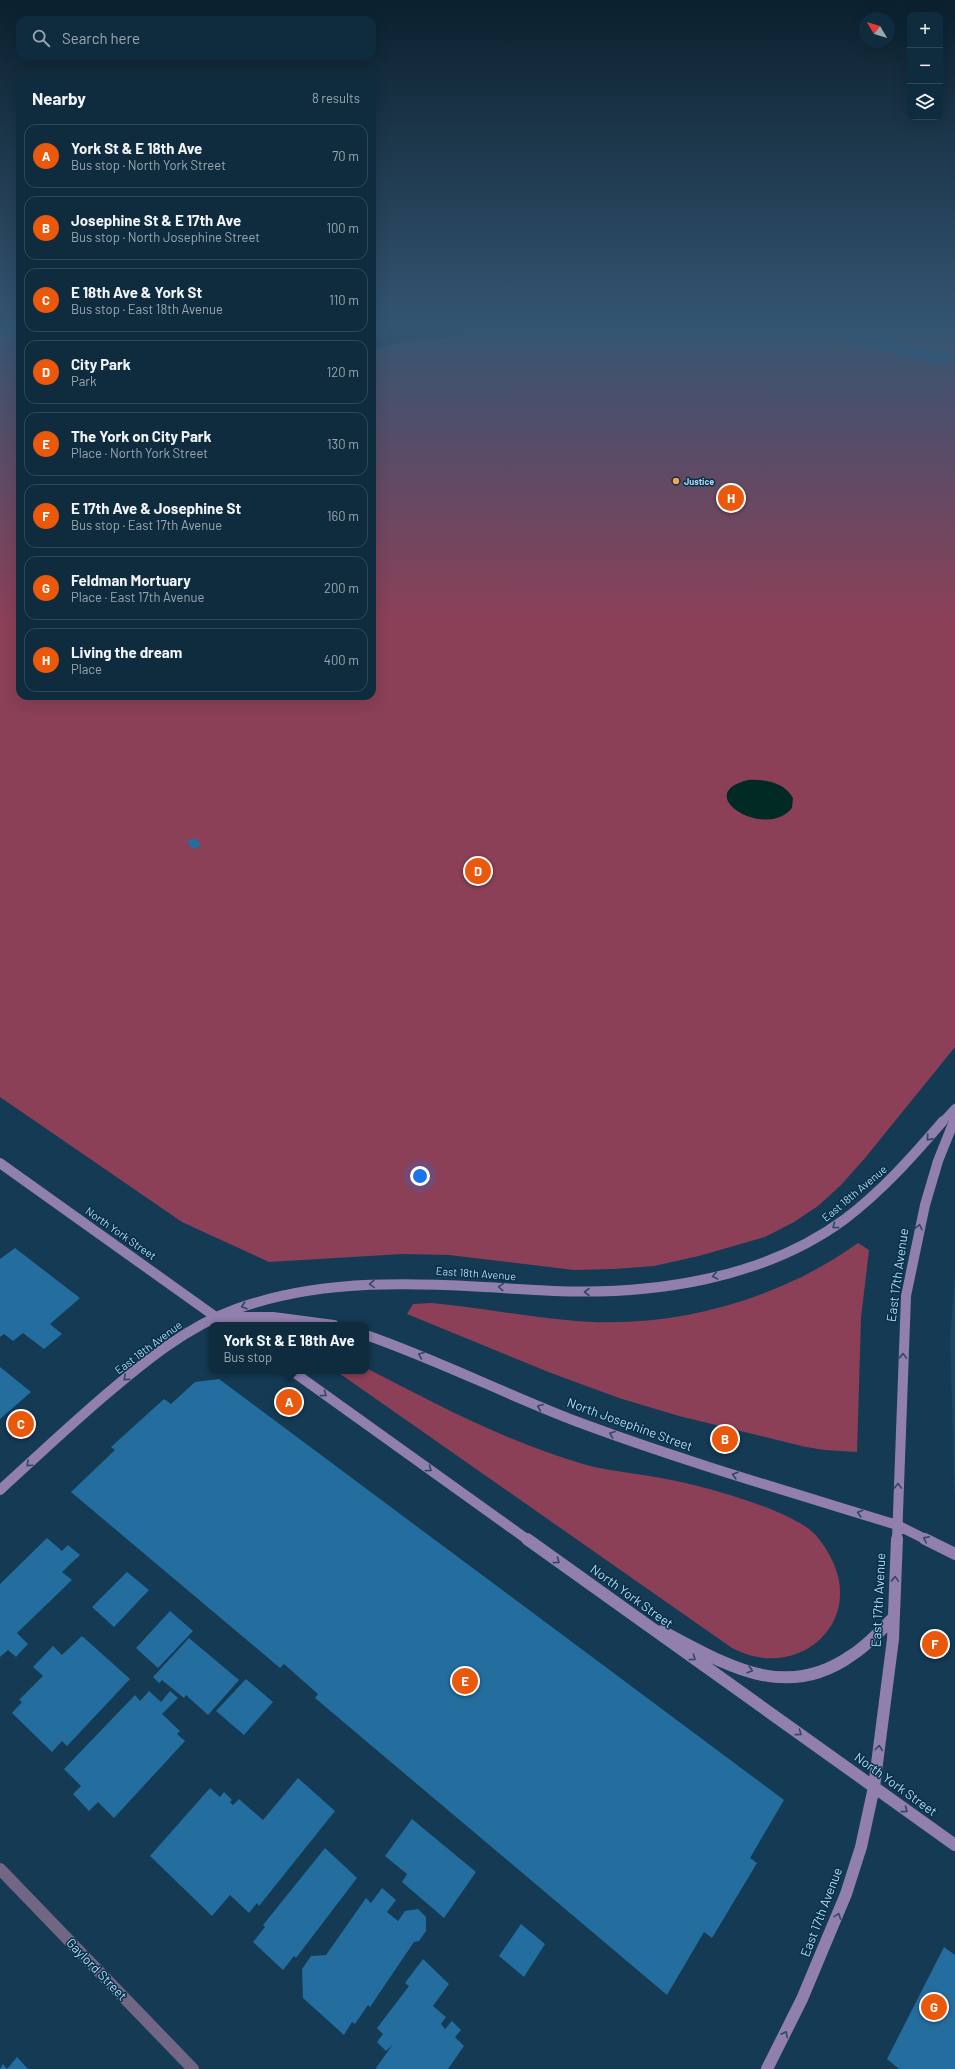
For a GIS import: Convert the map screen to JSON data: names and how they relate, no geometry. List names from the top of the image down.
{
  "streets": {
    "main road": [
      "East 18th Avenue",
      "North York Street",
      "East 17th Avenue",
      "North Josephine Street"
    ],
    "street": ["Gaylord Street"]
  },
  "crossings": [
    ["East 18th Avenue", "North York Street"],
    ["North York Street", "East 17th Avenue"],
    ["East 17th Avenue", "North Josephine Street"]
  ],
  "one_way": [
    "East 18th Avenue",
    "North York Street",
    "East 17th Avenue",
    "North Josephine Street"
  ],
  "places": ["Justice"],
  "north": "top left",
  "page": {
    "map_buttons": ["+", "−"],
    "search": "Search here",
    "heading": ["Nearby", "8 results"],
    "list": [
      {
        "mark": "A",
        "name": "York St & E 18th Ave",
        "note": "Bus stop · North York Street",
        "value": "70 m"
      },
      {
        "mark": "B",
        "name": "Josephine St & E 17th Ave",
        "note": "Bus stop · North Josephine Street",
        "value": "100 m"
      },
      {
        "mark": "C",
        "name": "E 18th Ave & York St",
        "note": "Bus stop · East 18th Avenue",
        "value": "110 m"
      },
      {
        "mark": "D",
        "name": "City Park",
        "note": "Park",
        "value": "120 m"
      },
      {
        "mark": "E",
        "name": "The York on City Park",
        "note": "Place · North York Street",
        "value": "130 m"
      },
      {
        "mark": "F",
        "name": "E 17th Ave & Josephine St",
        "note": "Bus stop · East 17th Avenue",
        "value": "160 m"
      },
      {
        "mark": "G",
        "name": "Feldman Mortuary",
        "note": "Place · East 17th Avenue",
        "value": "200 m"
      },
      {
        "mark": "H",
        "name": "Living the dream",
        "note": "Place",
        "value": "400 m"
      }
    ],
    "pins": [
      "H",
      "D",
      "A",
      "C",
      "B",
      "F",
      "E",
      "G"
    ],
    "popup": ["York St & E 18th Ave", "Bus stop"]
  }
}
